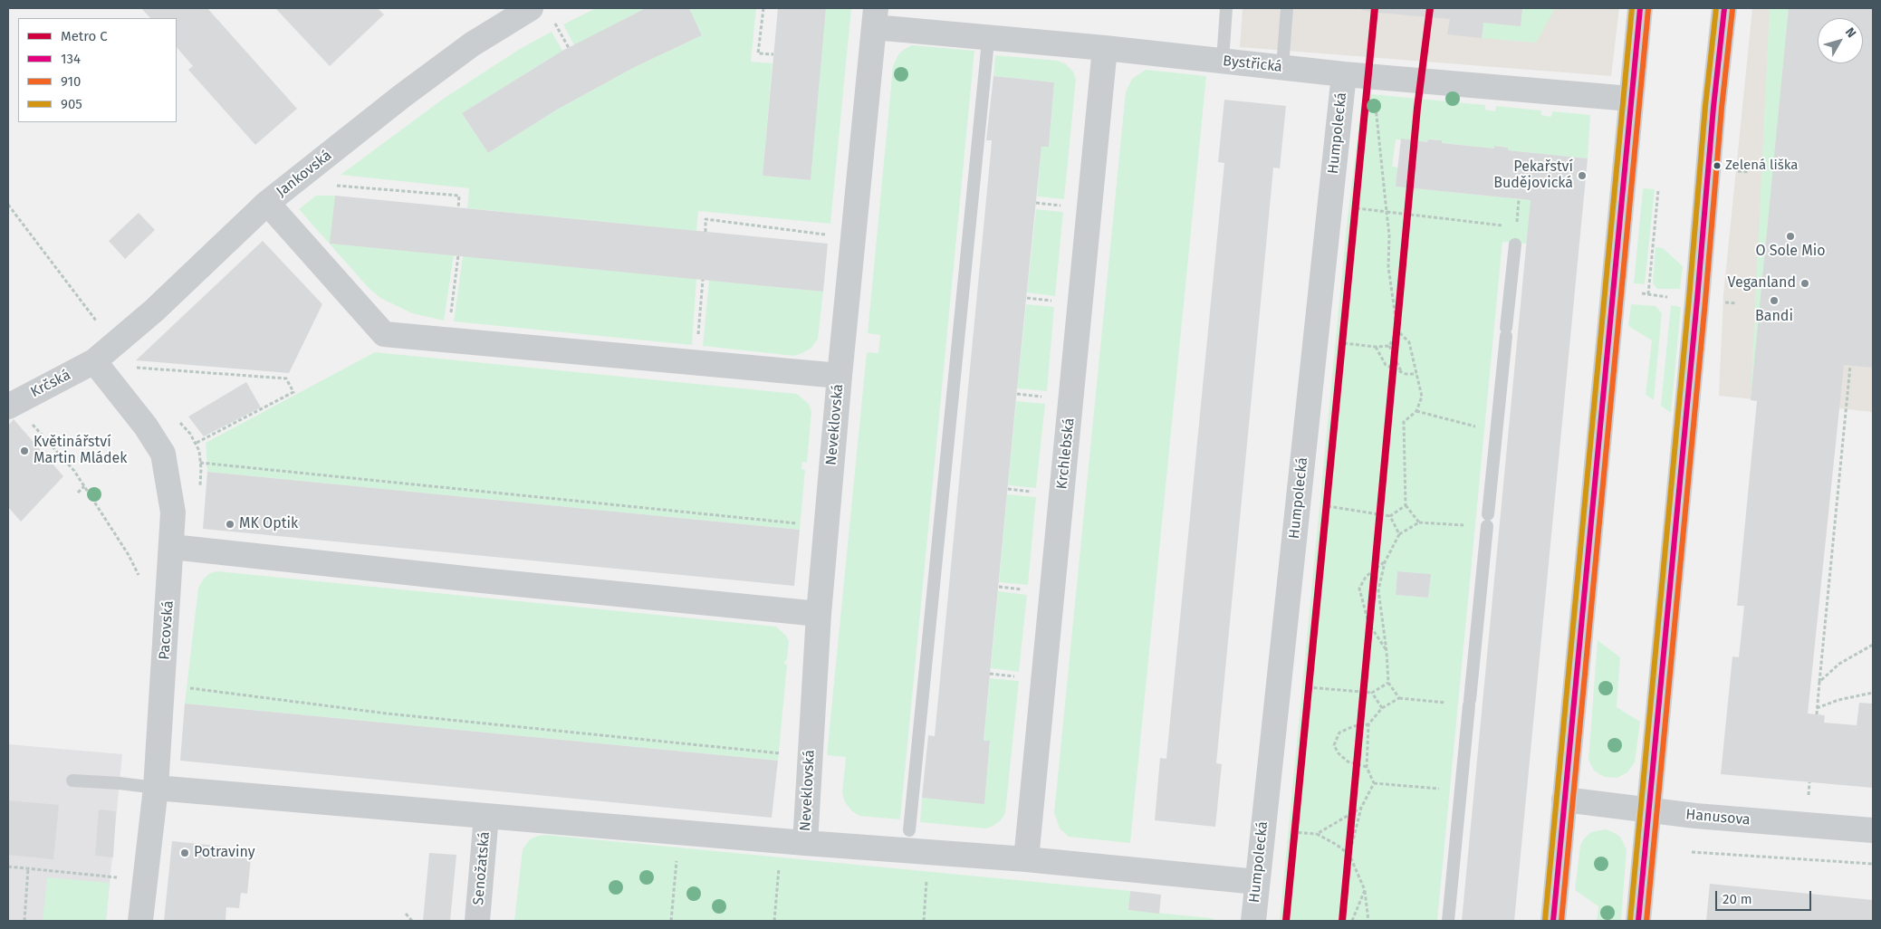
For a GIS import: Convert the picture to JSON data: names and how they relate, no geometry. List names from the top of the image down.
{
  "streets": {
    "street": [
      "Bystřická",
      "Humpolecká",
      "Jankovská",
      "Krčská",
      "Neveklovská",
      "Krchlebská",
      "Pacovská",
      "Hanusova",
      "Senožatská"
    ]
  },
  "crossings": [
    ["Bystřická", "Humpolecká"],
    ["Bystřická", "Neveklovská"],
    ["Bystřická", "Krchlebská"],
    ["Jankovská", "Krčská"],
    ["Jankovská", "Pacovská"],
    ["Krčská", "Pacovská"]
  ],
  "places": [
    "Zelená liška",
    "Pekařství Budějovická",
    "O Sole Mio",
    "Veganland",
    "Bandi",
    "Květinářství Martin Mládek",
    "MK Optik",
    "Potraviny"
  ],
  "lines": [
    "metro line C",
    "transit line 134",
    "transit line 905",
    "transit line 910"
  ],
  "legend": [
    "Metro C",
    "134",
    "910",
    "905"
  ],
  "scale_bar": "20 m",
  "north": "top right"
}
